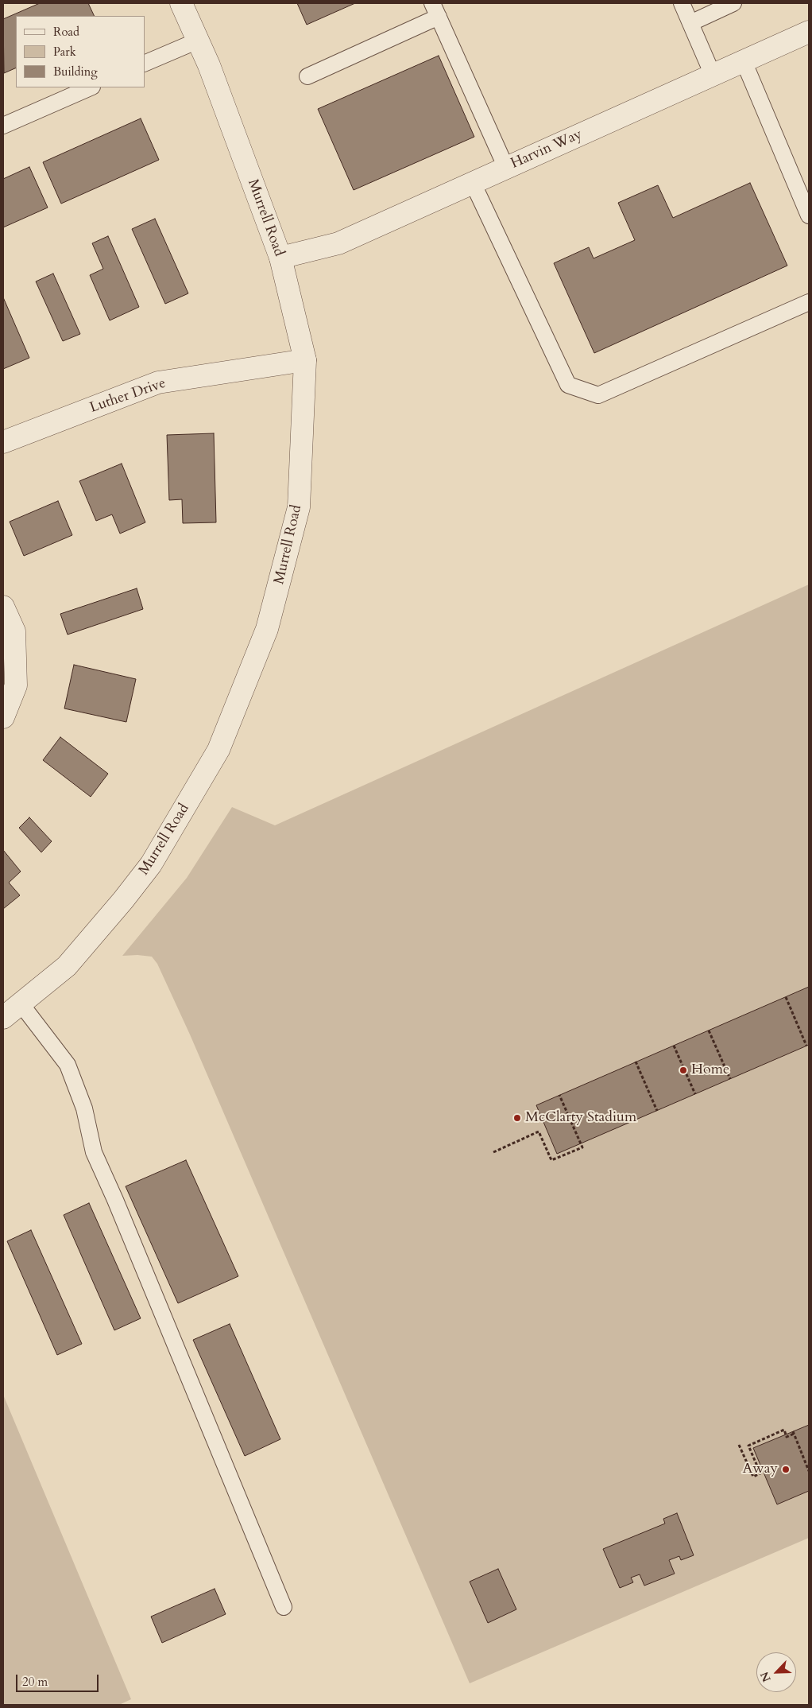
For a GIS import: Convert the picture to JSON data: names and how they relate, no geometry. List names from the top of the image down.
{
  "streets": {
    "street": ["Harvin Way", "Murrell Road", "Luther Drive"]
  },
  "crossings": [
    ["Harvin Way", "Murrell Road"],
    ["Murrell Road", "Luther Drive"]
  ],
  "places": ["Home", "McClarty Stadium", "Away"],
  "legend": ["Road", "Park", "Building"],
  "scale_bar": "20 m",
  "north": "bottom left"
}
